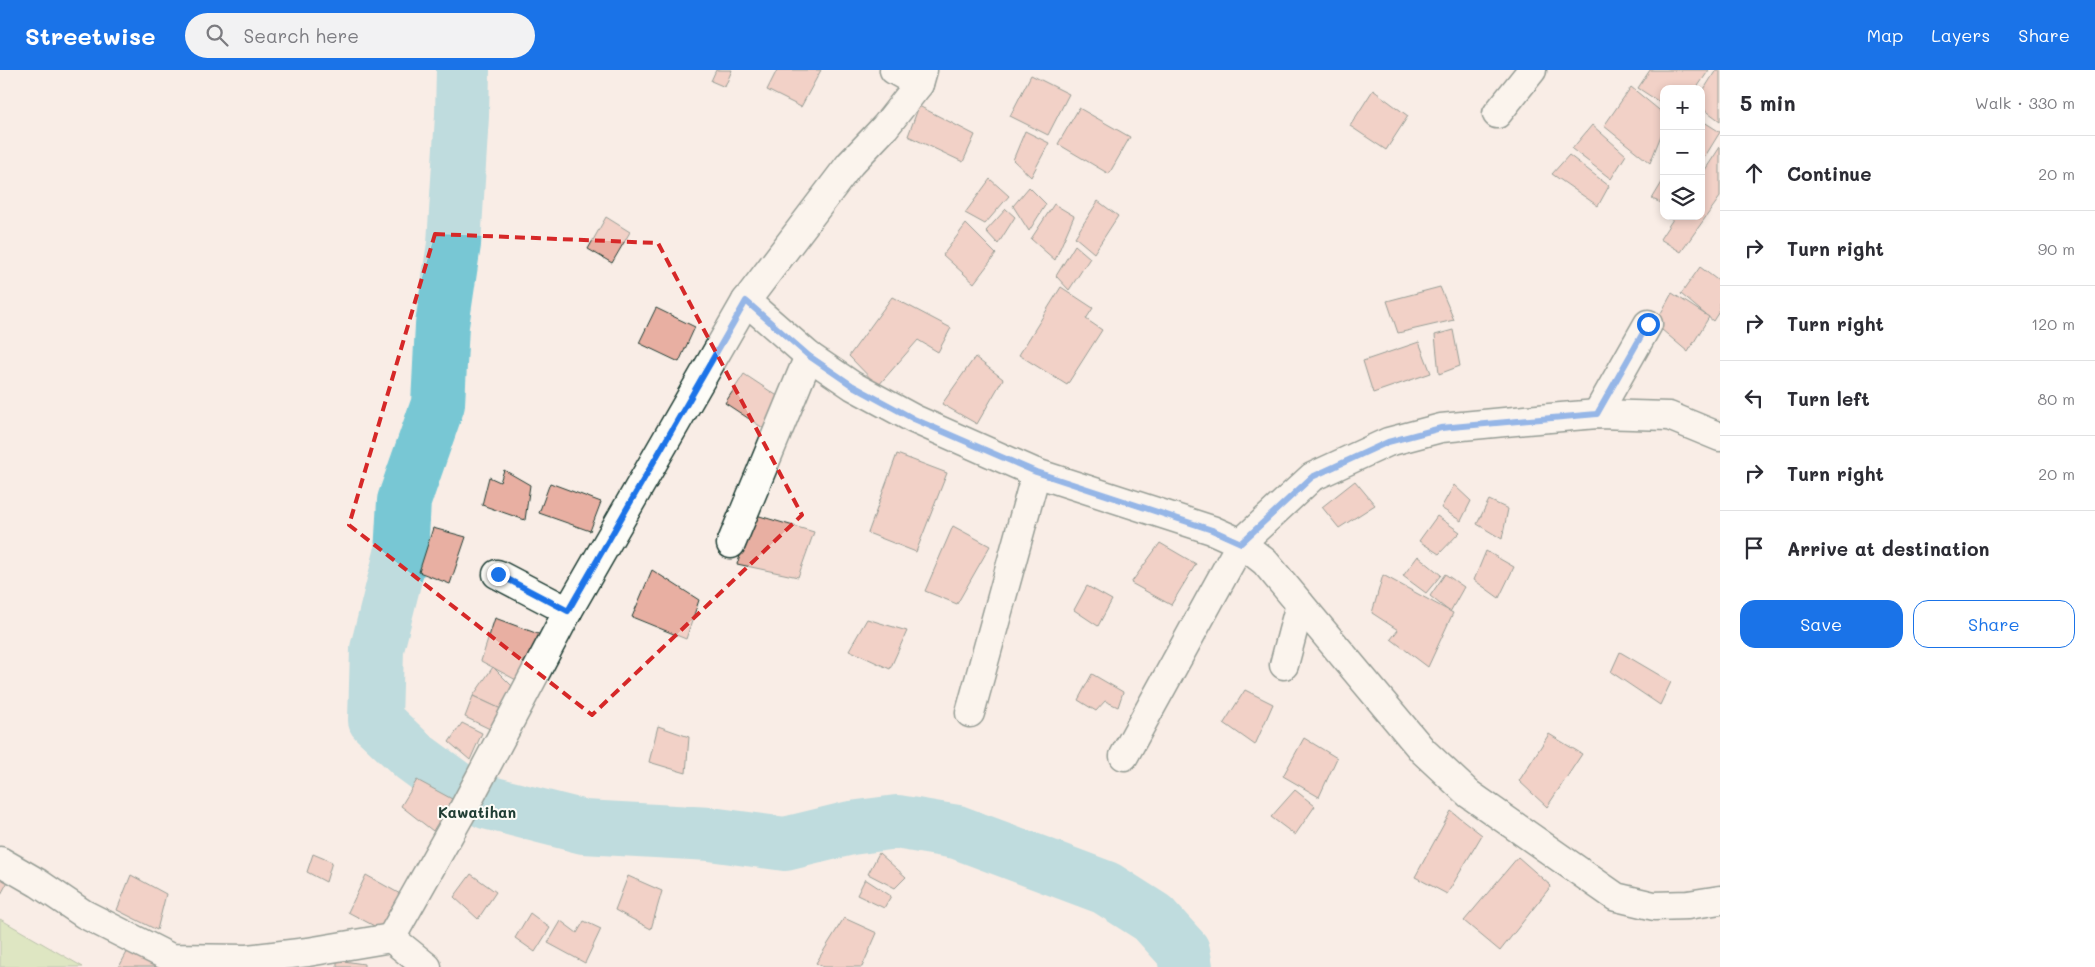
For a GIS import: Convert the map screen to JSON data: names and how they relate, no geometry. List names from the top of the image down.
{
  "districts": ["Kawatihan"],
  "page": {
    "header": "Streetwise",
    "search": "Search here",
    "nav": ["Map", "Layers", "Share"],
    "heading": ["5 min", "Walk · 330 m"],
    "map_buttons": ["+", "−"],
    "list": [
      ["Continue", "20 m"],
      ["Turn right", "90 m"],
      ["Turn right", "120 m"],
      ["Turn left", "80 m"],
      ["Turn right", "20 m"],
      "Arrive at destination"
    ],
    "buttons": ["Save", "Share"]
  }
}
